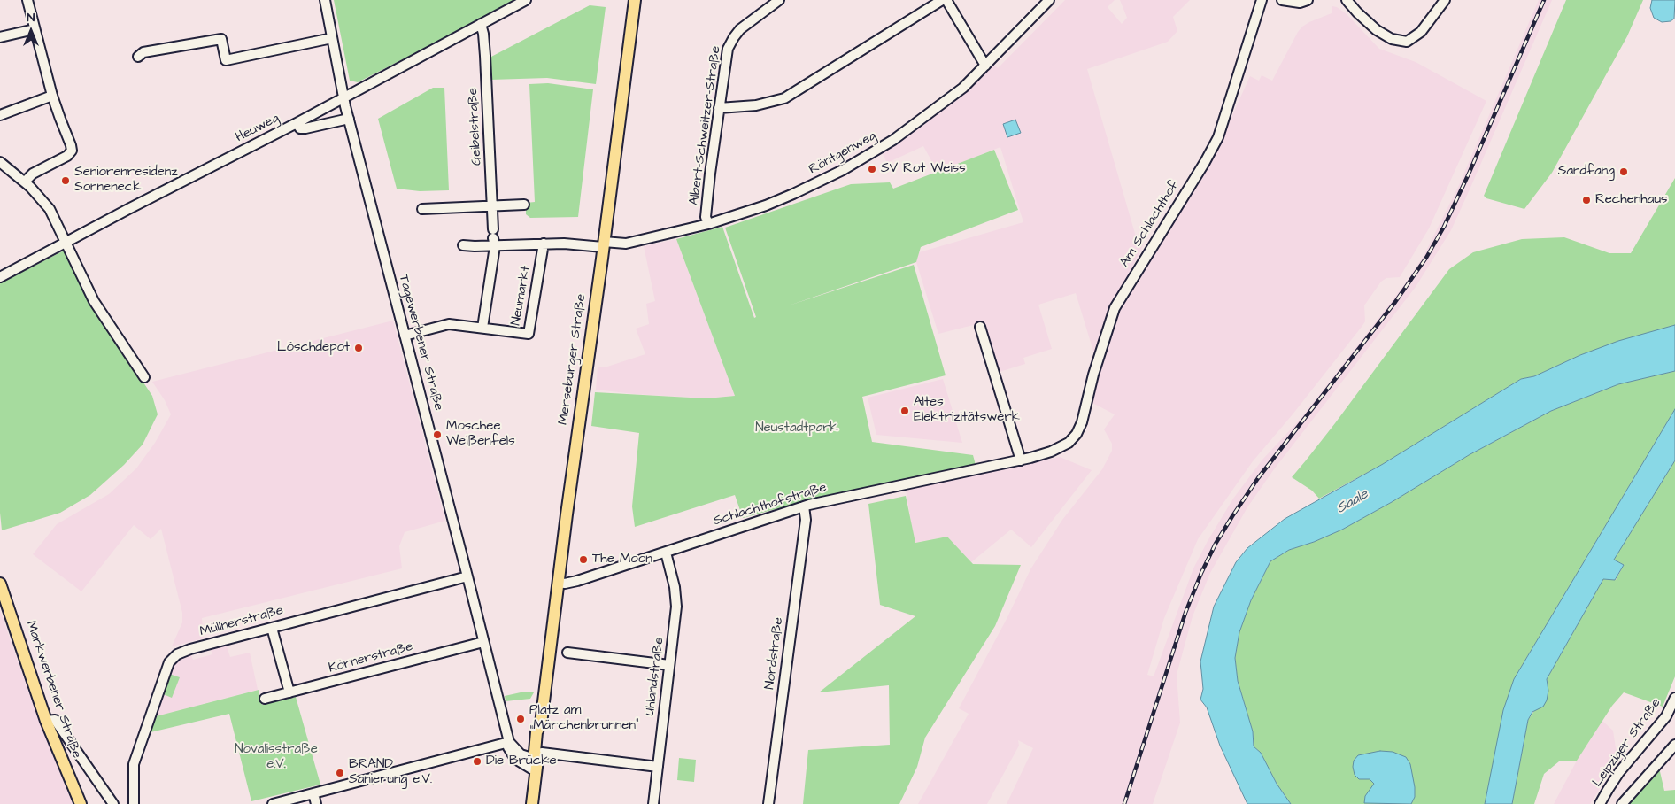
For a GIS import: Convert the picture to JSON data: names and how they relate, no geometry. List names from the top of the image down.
{
  "streets": {
    "main road": ["Merseburger Straße", "Markwerbener Straße"],
    "street": [
      "Albert-Schweitzer-Straße",
      "Geibelstraße",
      "Heuweg",
      "Röntgenweg",
      "Am Schlachthof",
      "Neumarkt",
      "Tagewerbener Straße",
      "Schlachthofstraße",
      "Müllnerstraße",
      "Nordstraße",
      "Körnerstraße",
      "Uhlandstraße",
      "Leipziger Straße"
    ]
  },
  "crossings": [
    ["Albert-Schweitzer-Straße", "Röntgenweg"],
    ["Geibelstraße", "Heuweg"],
    ["Heuweg", "Tagewerbener Straße"],
    ["Röntgenweg", "Neumarkt"],
    ["Röntgenweg", "Merseburger Straße"],
    ["Am Schlachthof", "Schlachthofstraße"],
    ["Neumarkt", "Tagewerbener Straße"],
    ["Tagewerbener Straße", "Merseburger Straße"],
    ["Tagewerbener Straße", "Müllnerstraße"],
    ["Tagewerbener Straße", "Körnerstraße"],
    ["Merseburger Straße", "Schlachthofstraße"],
    ["Schlachthofstraße", "Nordstraße"],
    ["Schlachthofstraße", "Uhlandstraße"]
  ],
  "water": ["Saale"],
  "parks": ["Neustadtpark", "Novalisstraße e.V."],
  "places": [
    "SV Rot Weiss",
    "Sandfang",
    "Seniorenresidenz Sonneneck",
    "Rechenhaus",
    "Löschdepot",
    "Altes Elektrizitätswerk",
    "Moschee Weißenfels",
    "The Moon",
    "Platz am „Märchenbrunnen“",
    "Die Brücke",
    "BRAND Sanierung e.V."
  ],
  "north": "top"
}
